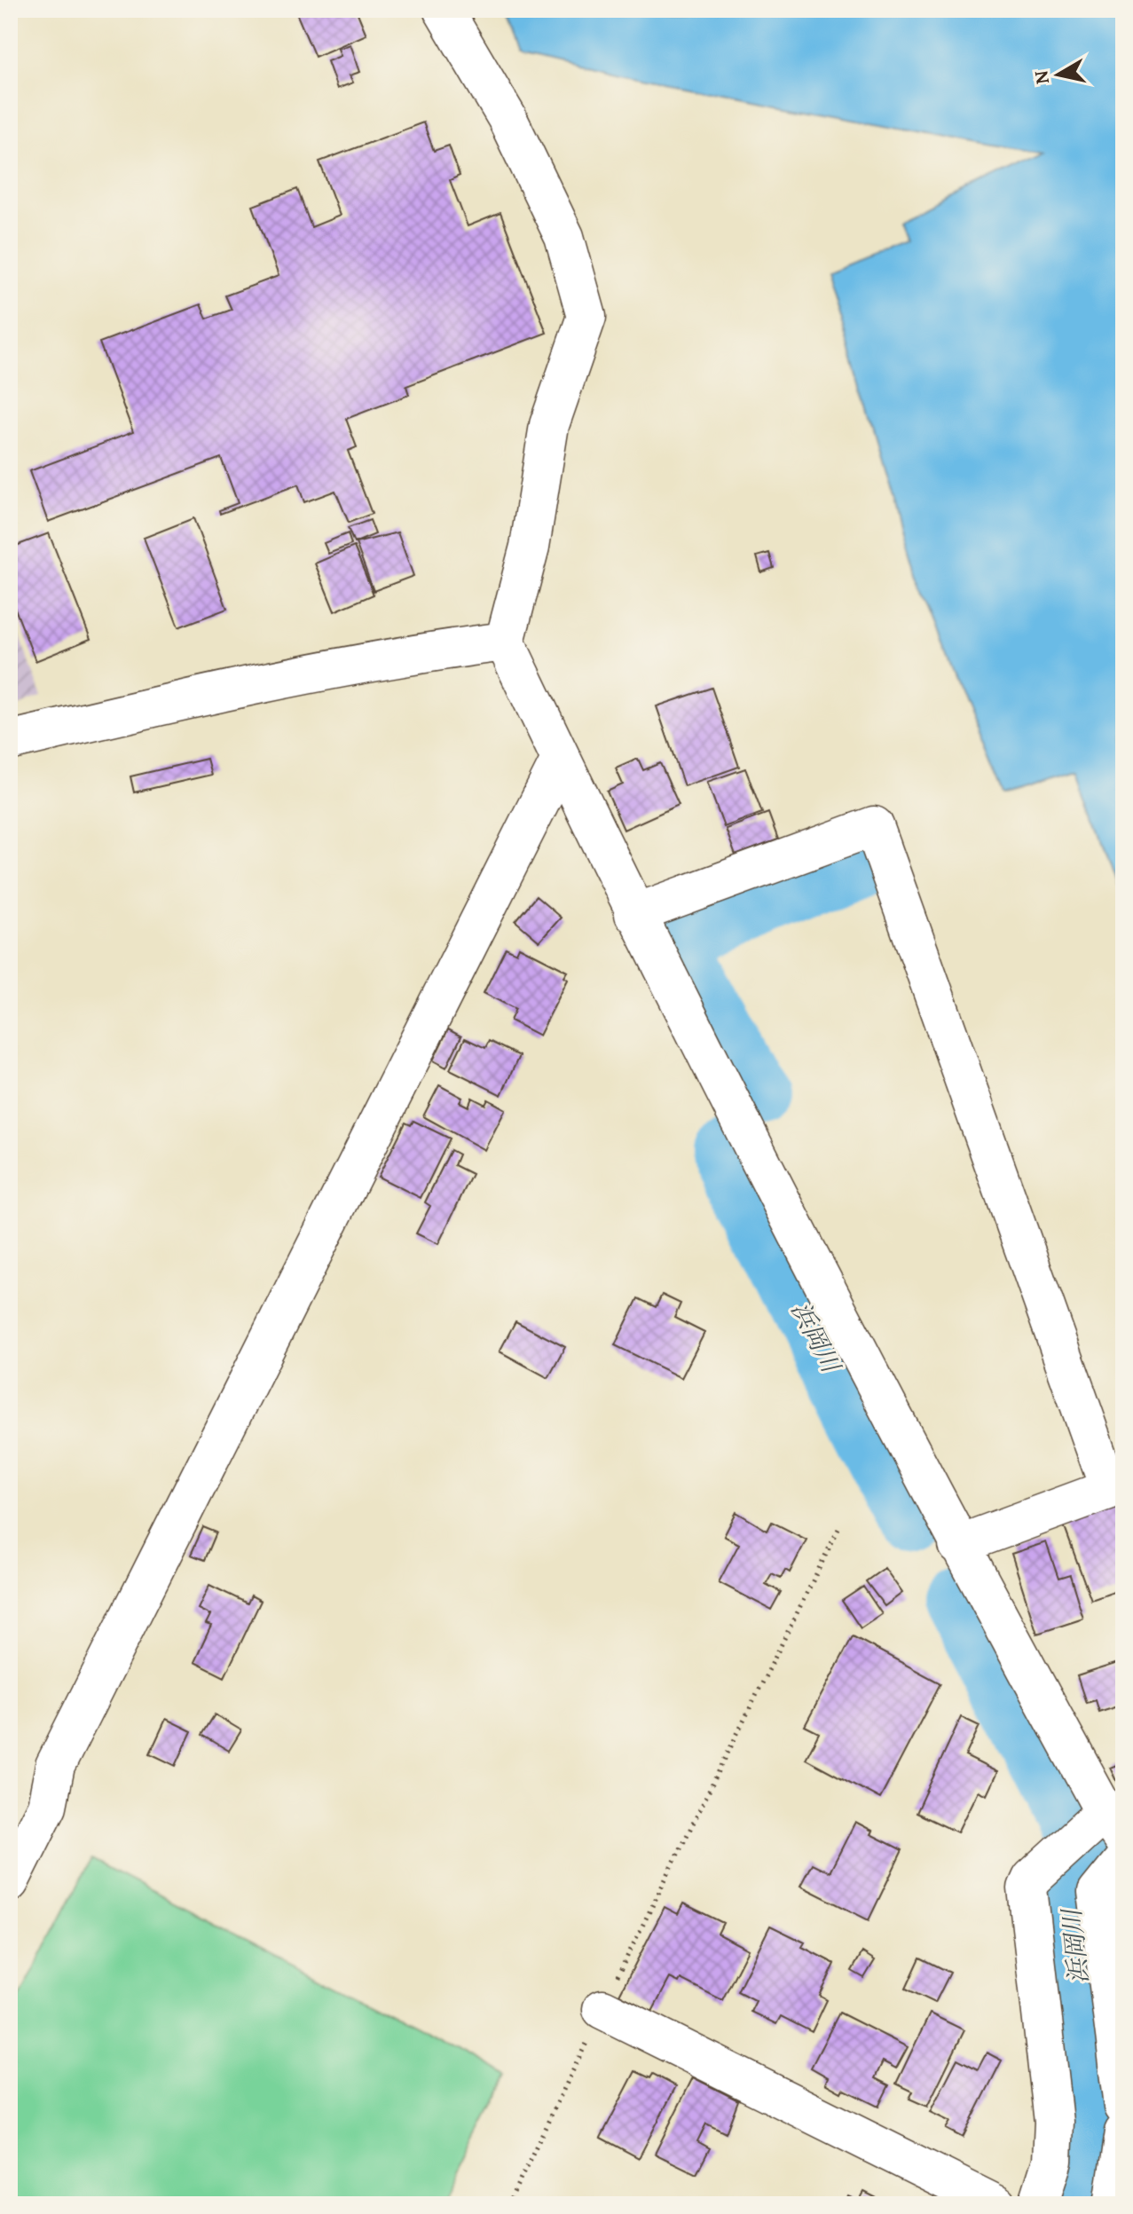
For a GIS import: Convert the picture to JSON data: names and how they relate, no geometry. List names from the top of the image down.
{
  "water": ["浜岡川"],
  "north": "left"
}
